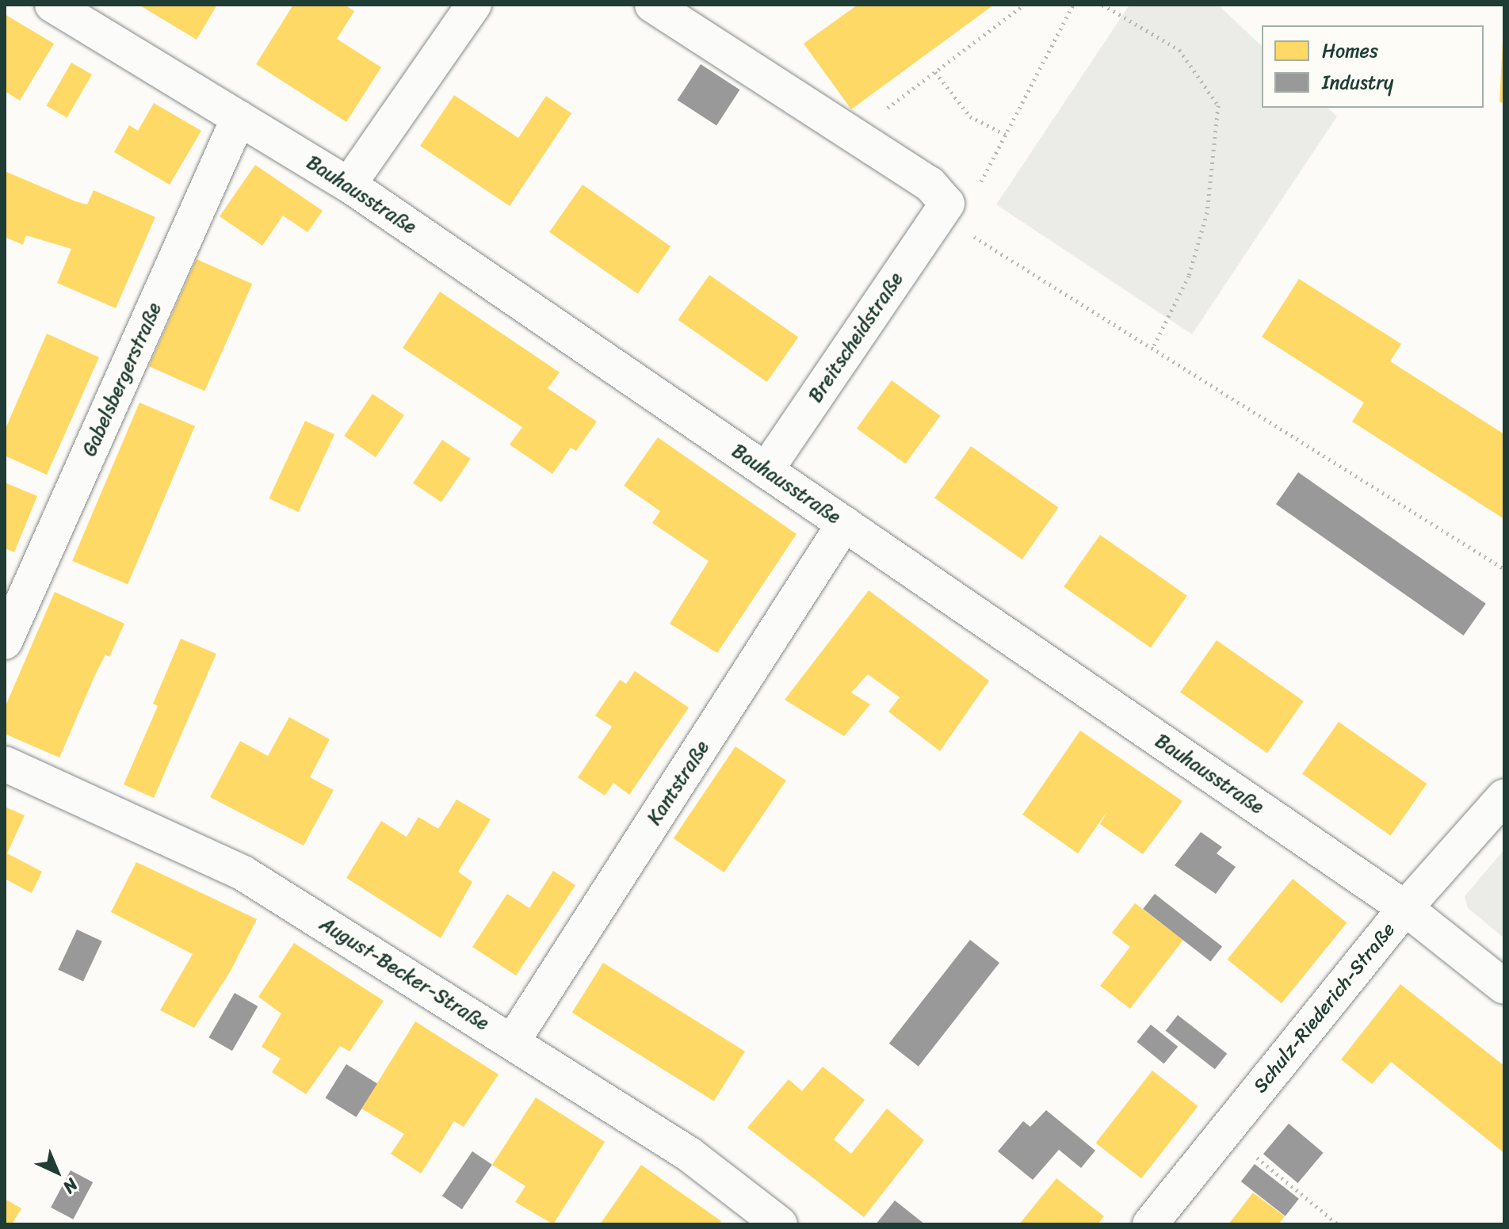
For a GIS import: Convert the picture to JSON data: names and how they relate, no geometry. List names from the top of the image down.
{
  "streets": {
    "street": [
      "Bauhausstraße",
      "Breitscheidstraße",
      "Gabelsbergerstraße",
      "Kantstraße",
      "August-Becker-Straße",
      "Schulz-Riederich-Straße"
    ]
  },
  "crossings": [
    ["Bauhausstraße", "Breitscheidstraße"],
    ["Bauhausstraße", "Gabelsbergerstraße"],
    ["Bauhausstraße", "Kantstraße"],
    ["Bauhausstraße", "Schulz-Riederich-Straße"],
    ["Kantstraße", "August-Becker-Straße"]
  ],
  "legend": ["Homes", "Industry"],
  "north": "bottom right"
}
